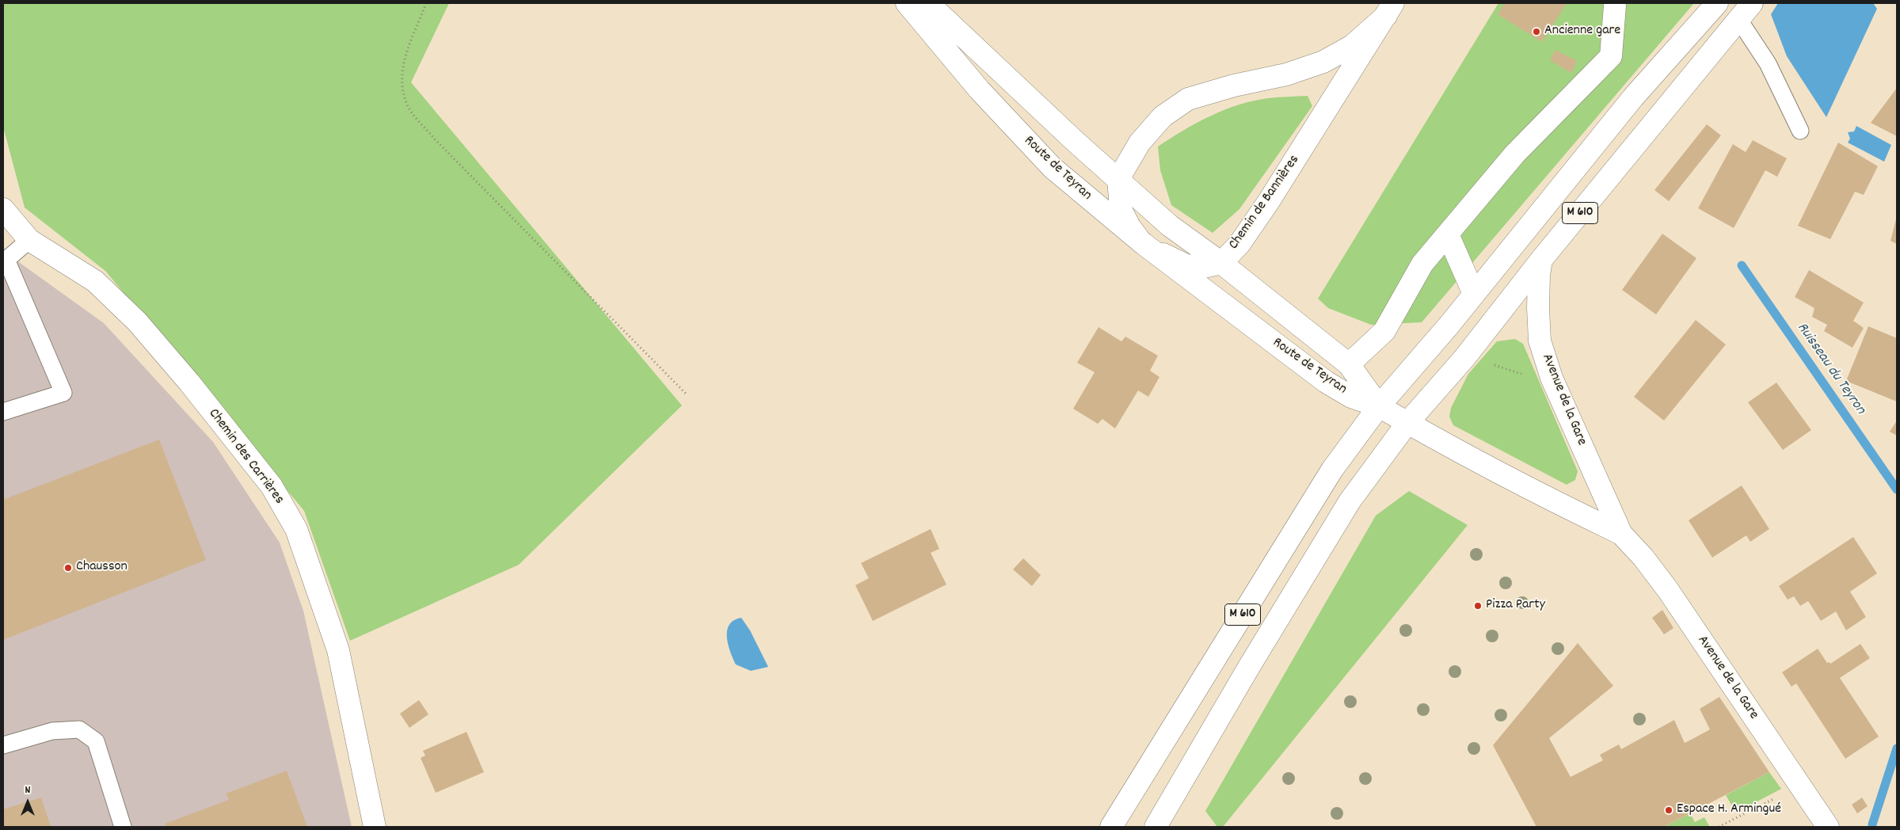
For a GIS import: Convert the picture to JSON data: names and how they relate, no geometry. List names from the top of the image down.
{
  "streets": {
    "street": [
      "Route de Teyran",
      "Chemin de Bannières",
      "M 610",
      "Avenue de la Gare",
      "Chemin des Carrières"
    ]
  },
  "crossings": [
    ["Route de Teyran", "Chemin de Bannières"],
    ["Route de Teyran", "M 610"],
    ["Route de Teyran", "Avenue de la Gare"],
    ["M 610", "Avenue de la Gare"]
  ],
  "water": ["Ruisseau du Teyron"],
  "places": [
    "Ancienne gare",
    "Chausson",
    "Pizza Party",
    "Espace H. Armingué"
  ],
  "north": "top"
}
